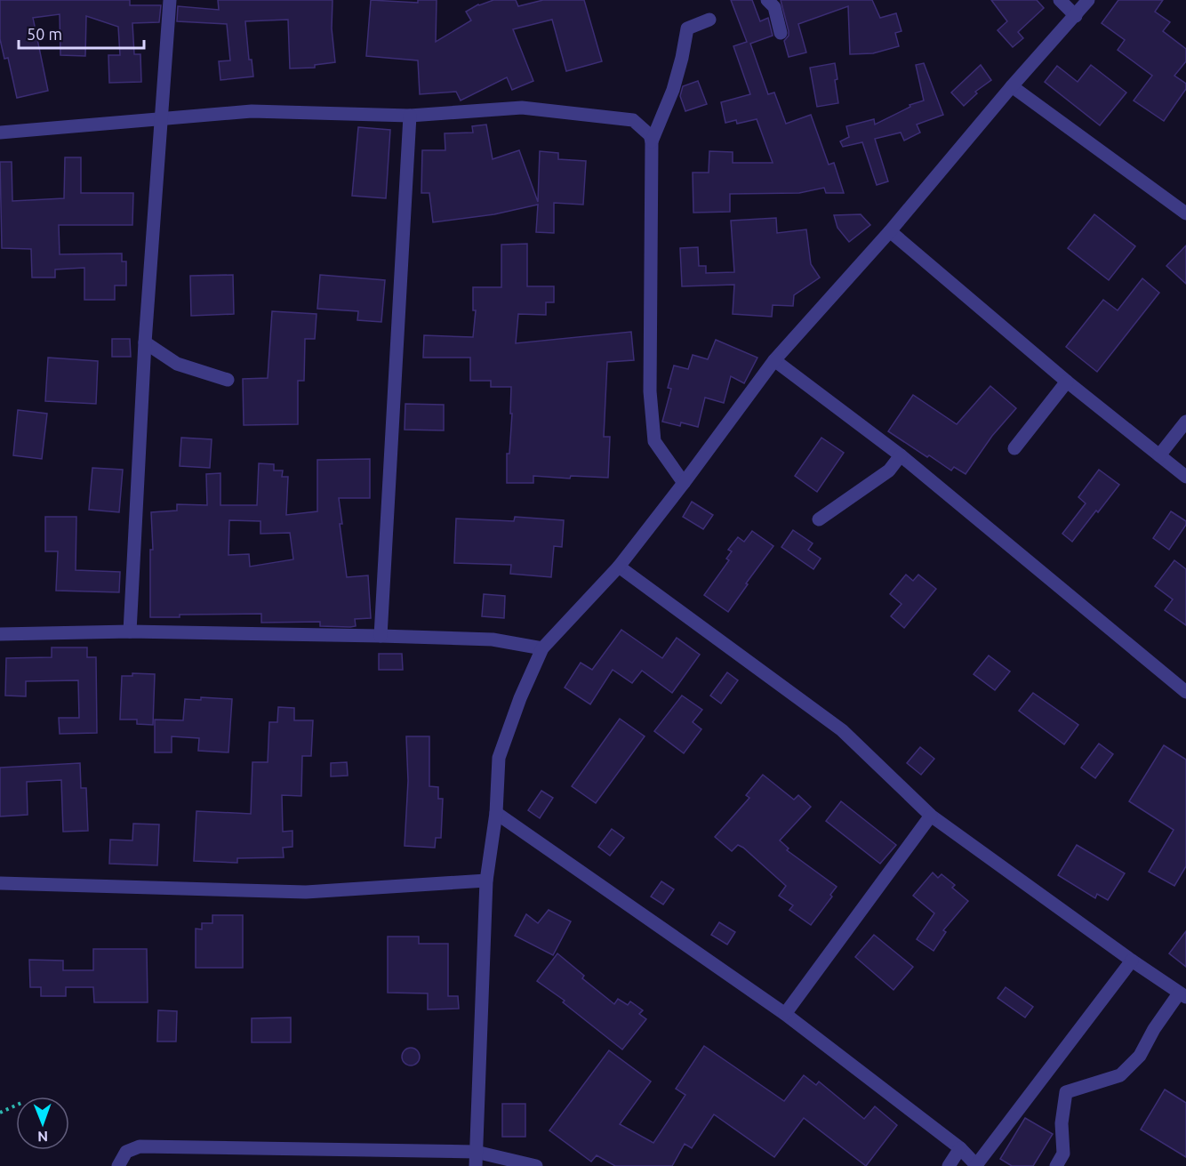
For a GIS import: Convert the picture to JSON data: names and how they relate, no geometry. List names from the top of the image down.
{
  "scale_bar": "50 m",
  "north": "bottom"
}
